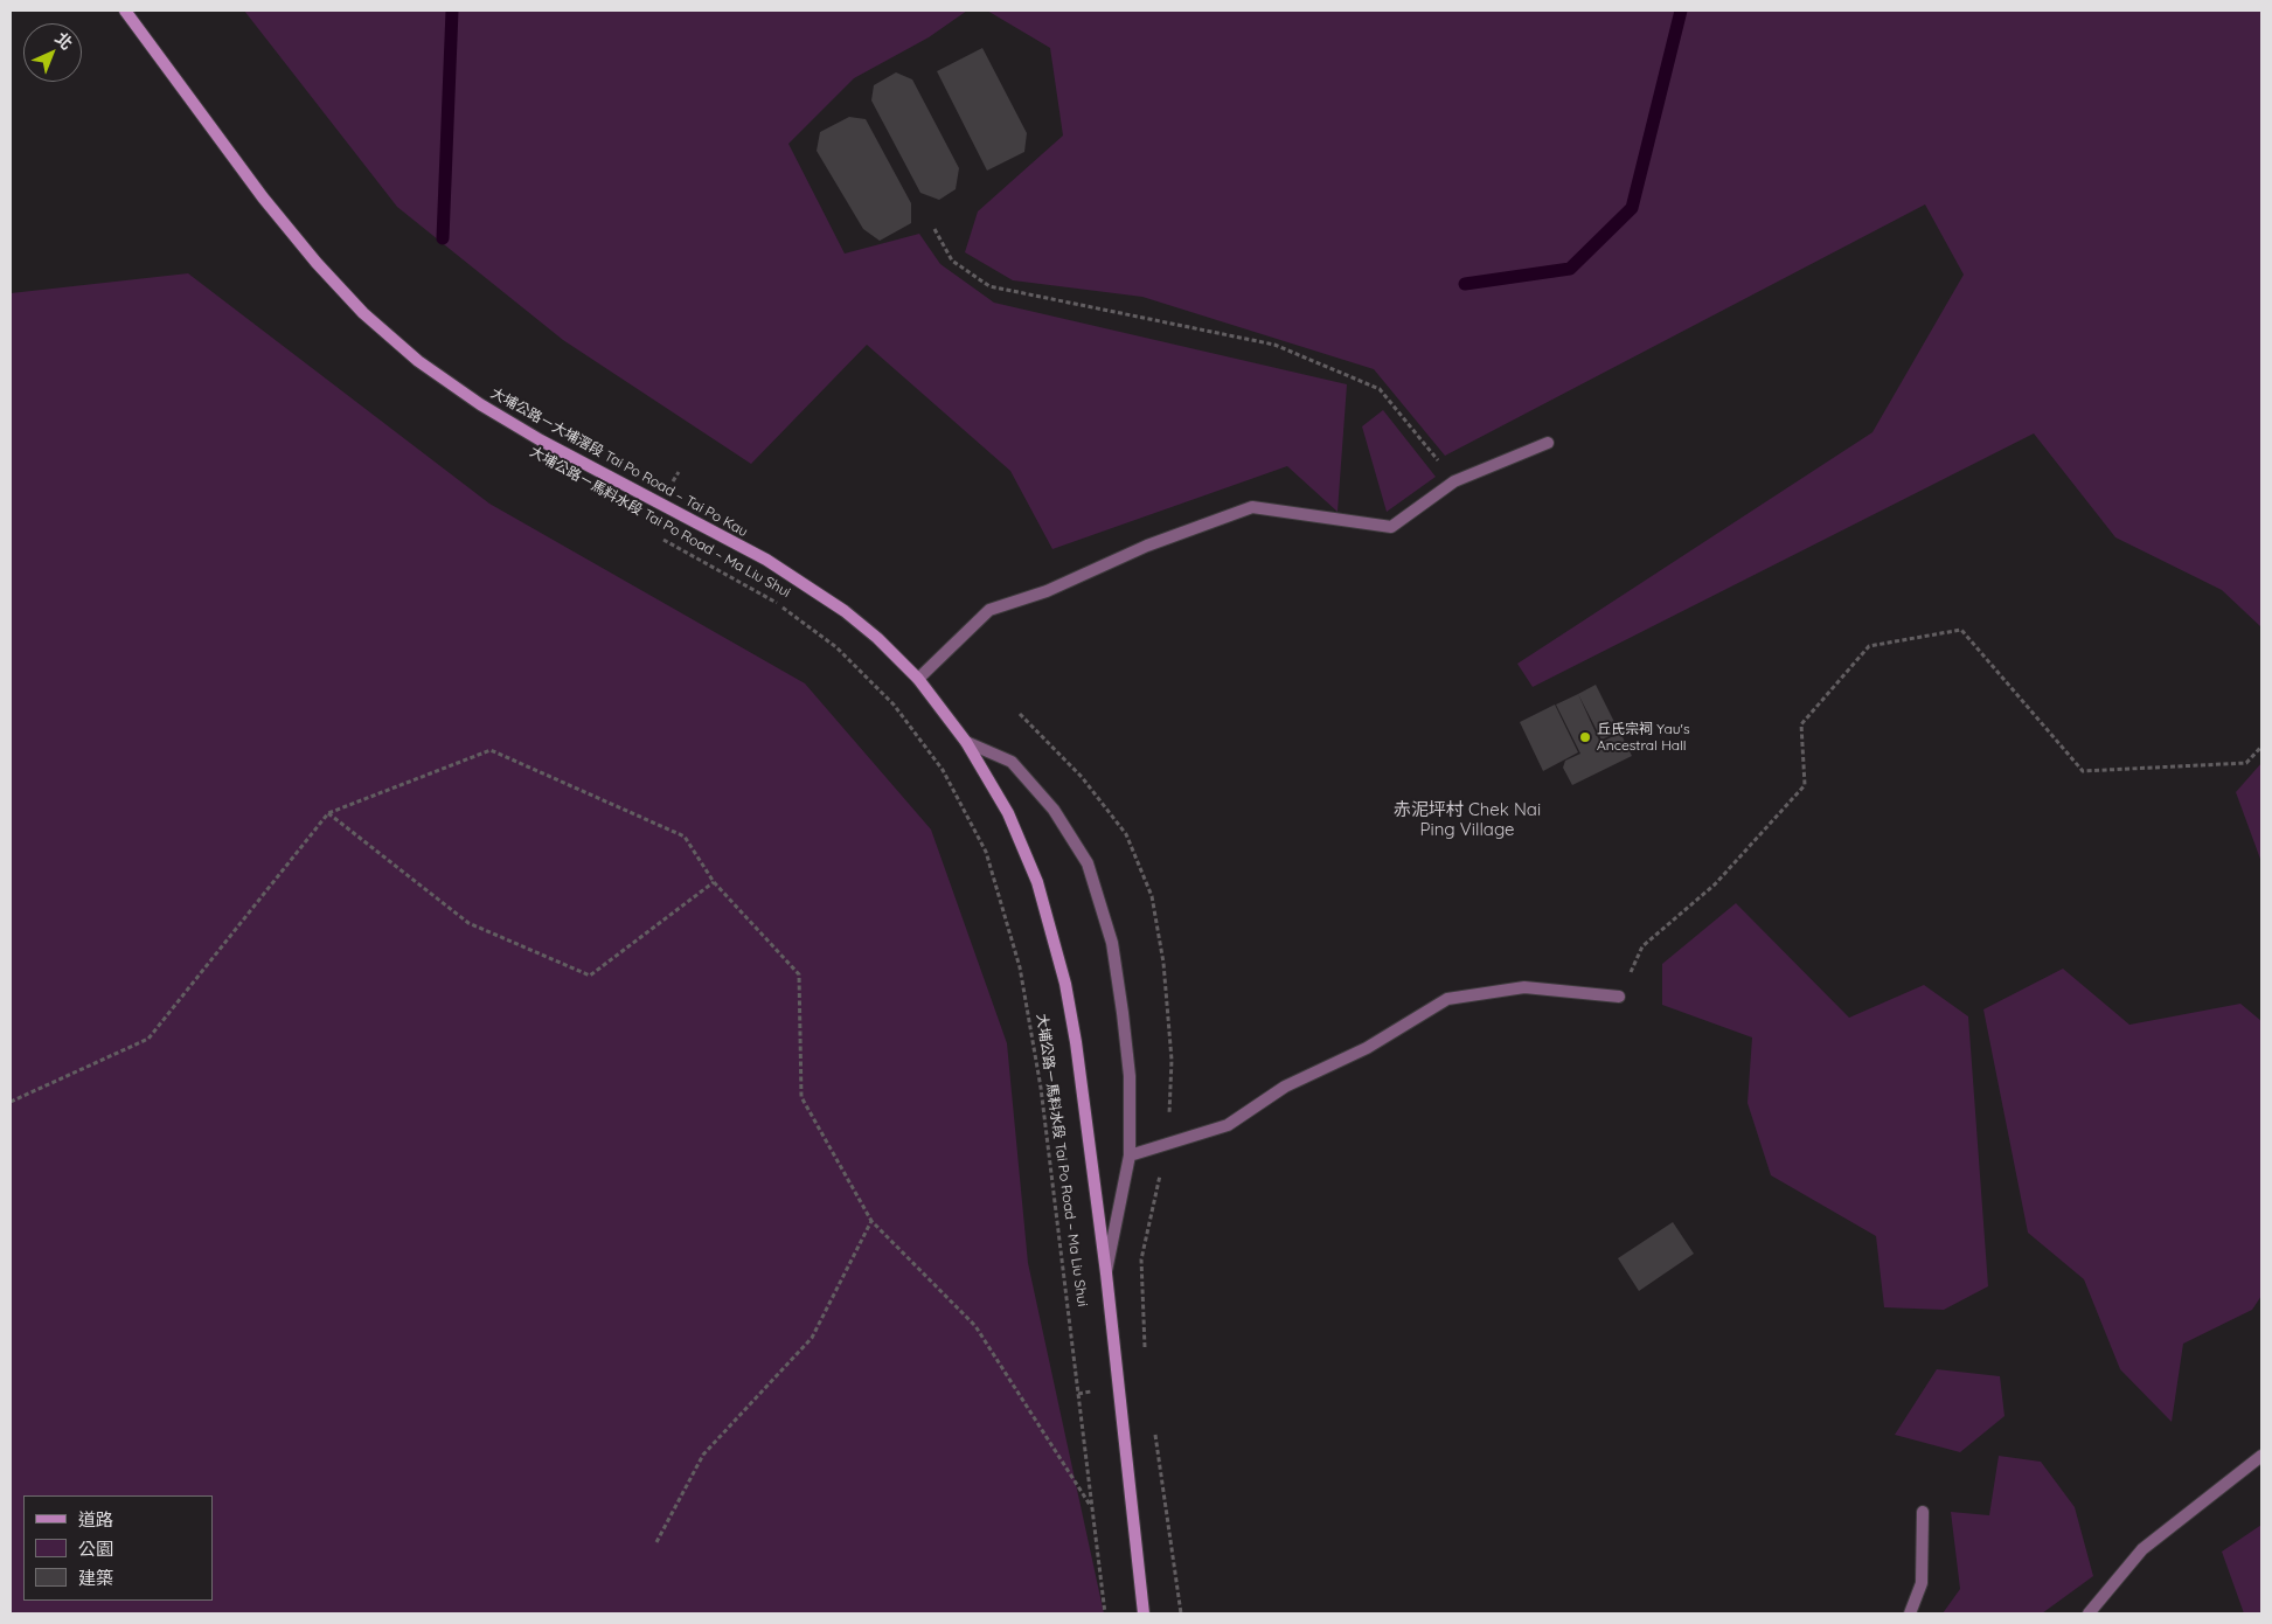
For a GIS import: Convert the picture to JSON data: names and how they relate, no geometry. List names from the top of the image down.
{
  "streets": {
    "main road": ["大埔公路－大埔滘段 Tai Po Road – Tai Po Kau", "大埔公路－馬料水段 Tai Po Road – Ma Liu Shui"]
  },
  "crossings": [
    ["大埔公路－大埔滘段 Tai Po Road – Tai Po Kau", "大埔公路－馬料水段 Tai Po Road – Ma Liu Shui"]
  ],
  "districts": ["赤泥坪村 Chek Nai Ping Village"],
  "places": ["丘氏宗祠 Yau's Ancestral Hall"],
  "legend": ["道路", "公園", "建築"],
  "north": "top right"
}
